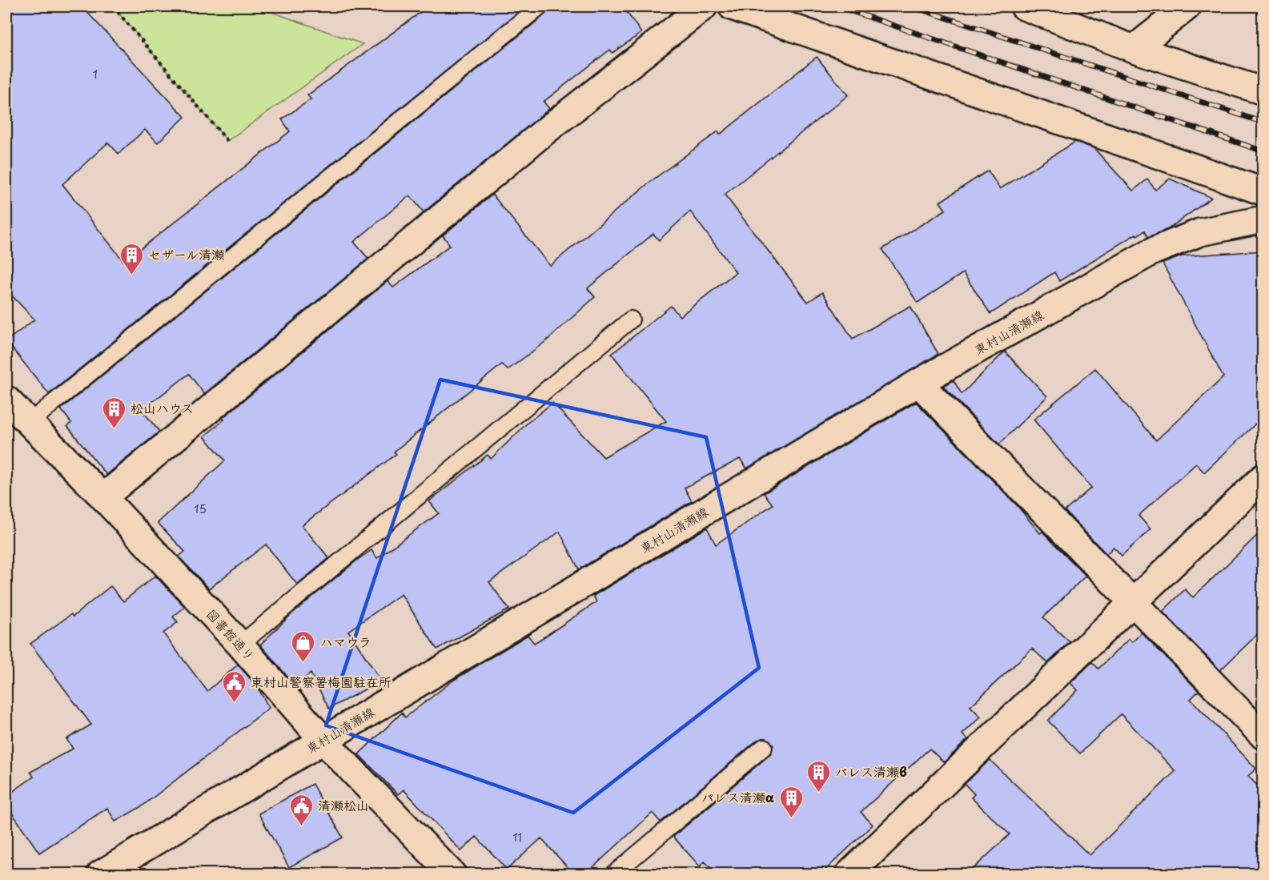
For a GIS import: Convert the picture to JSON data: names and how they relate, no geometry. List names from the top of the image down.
{
  "streets": {
    "street": ["東村山清瀬線", "図書館通り"]
  },
  "crossings": [
    ["東村山清瀬線", "図書館通り"]
  ],
  "places": {
    "building": [
      "セザール清瀬",
      "松山ハウス",
      "パレス清瀬β",
      "パレス清瀬α"
    ],
    "shop": ["ハマウラ"],
    "public building": ["東村山警察署梅園駐在所", "清瀬松山"]
  },
  "house_numbers": ["1", "15", "11"]
}
